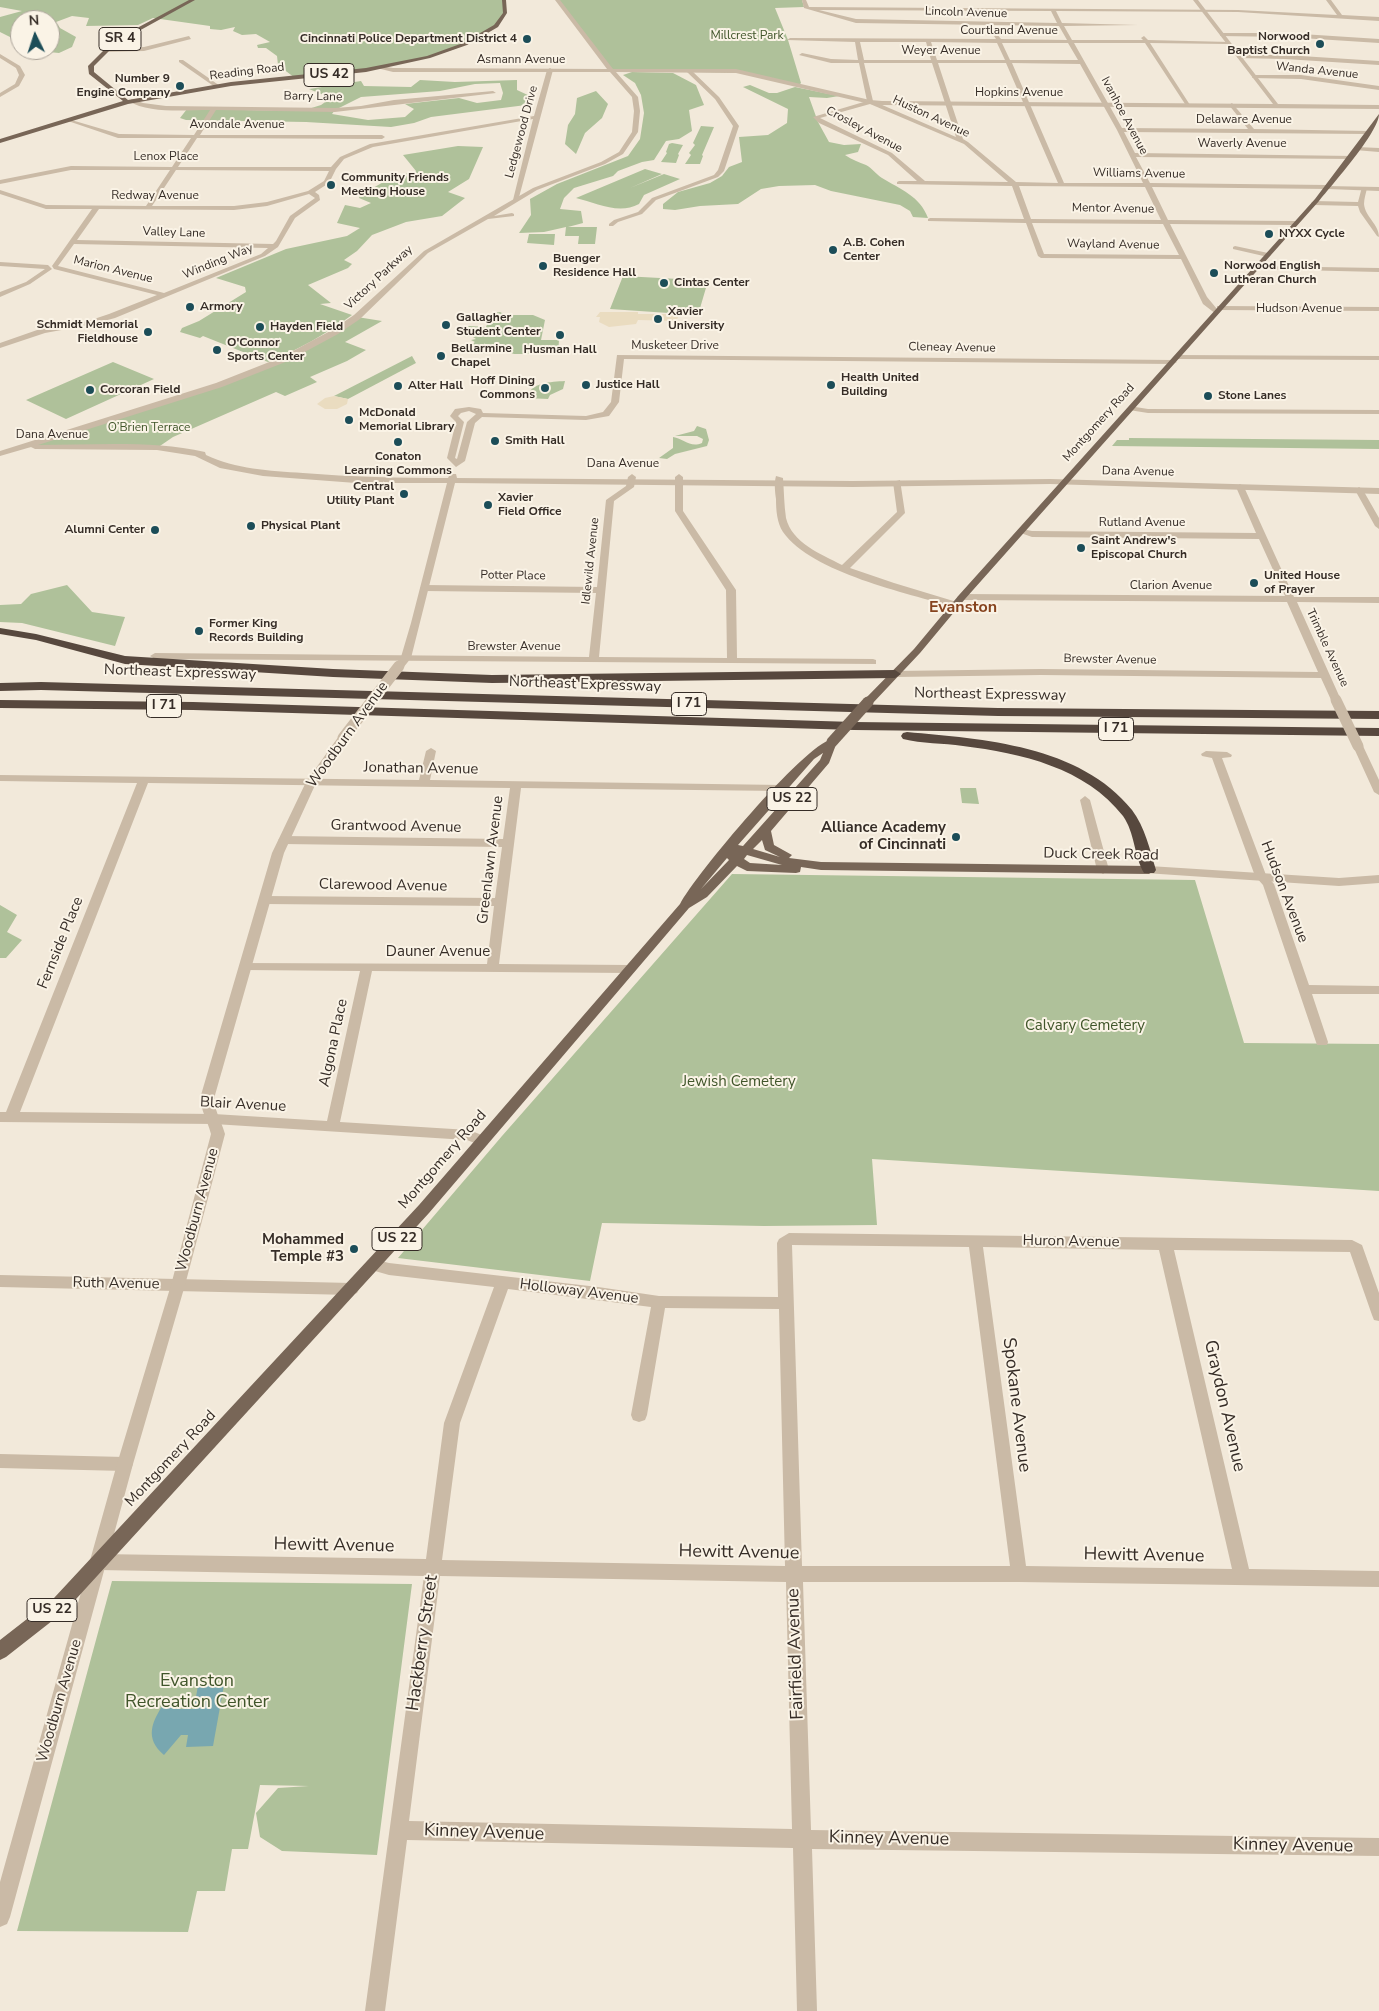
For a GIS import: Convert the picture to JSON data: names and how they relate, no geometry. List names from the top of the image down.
{
  "streets": {
    "highway": ["Northeast Expressway", "I 71"],
    "main road": [
      "SR 4",
      "Reading Road",
      "US 42",
      "Montgomery Road",
      "US 22",
      "Duck Creek Road"
    ],
    "street": [
      "Lincoln Avenue",
      "Courtland Avenue",
      "Weyer Avenue",
      "Asmann Avenue",
      "Wanda Avenue",
      "Hopkins Avenue",
      "Barry Lane",
      "Ivanhoe Avenue",
      "Huston Avenue",
      "Delaware Avenue",
      "Avondale Avenue",
      "Crosley Avenue",
      "Ledgewood Drive",
      "Waverly Avenue",
      "Lenox Place",
      "Williams Avenue",
      "Redway Avenue",
      "Mentor Avenue",
      "Valley Lane",
      "Wayland Avenue",
      "Winding Way",
      "Marion Avenue",
      "Victory Parkway",
      "Hudson Avenue",
      "Musketeer Drive",
      "Cleneay Avenue",
      "Dana Avenue",
      "Rutland Avenue",
      "Idlewild Avenue",
      "Potter Place",
      "Clarion Avenue",
      "Brewster Avenue",
      "Trimble Avenue",
      "Woodburn Avenue",
      "Jonathan Avenue",
      "Grantwood Avenue",
      "Greenlawn Avenue",
      "Clarewood Avenue",
      "Fernside Place",
      "Dauner Avenue",
      "Algona Place",
      "Blair Avenue",
      "Huron Avenue",
      "Ruth Avenue",
      "Holloway Avenue",
      "Spokane Avenue",
      "Graydon Avenue",
      "Hewitt Avenue",
      "Hackberry Street",
      "Fairfield Avenue",
      "Kinney Avenue"
    ]
  },
  "crossings": [
    ["Lincoln Avenue", "Ivanhoe Avenue"],
    ["Courtland Avenue", "Ivanhoe Avenue"],
    ["SR 4", "Reading Road"],
    ["SR 4", "Barry Lane"],
    ["Weyer Avenue", "Ivanhoe Avenue"],
    ["Asmann Avenue", "Reading Road"],
    ["Asmann Avenue", "Hopkins Avenue"],
    ["Asmann Avenue", "Ledgewood Drive"],
    ["Asmann Avenue", "Victory Parkway"],
    ["Reading Road", "Barry Lane"],
    ["Reading Road", "Avondale Avenue"],
    ["Hopkins Avenue", "Ivanhoe Avenue"],
    ["Hopkins Avenue", "Huston Avenue"],
    ["Hopkins Avenue", "Crosley Avenue"],
    ["Ivanhoe Avenue", "Delaware Avenue"],
    ["Ivanhoe Avenue", "Waverly Avenue"],
    ["Ivanhoe Avenue", "Williams Avenue"],
    ["Ivanhoe Avenue", "Mentor Avenue"],
    ["Ivanhoe Avenue", "Wayland Avenue"],
    ["Ivanhoe Avenue", "Hudson Avenue"],
    ["Ivanhoe Avenue", "Montgomery Road"],
    ["Huston Avenue", "Crosley Avenue"],
    ["Huston Avenue", "Williams Avenue"],
    ["Delaware Avenue", "Montgomery Road"],
    ["Crosley Avenue", "Williams Avenue"],
    ["Ledgewood Drive", "Victory Parkway"],
    ["Waverly Avenue", "Montgomery Road"],
    ["Williams Avenue", "Montgomery Road"],
    ["Redway Avenue", "Winding Way"],
    ["Mentor Avenue", "Wayland Avenue"],
    ["Mentor Avenue", "Montgomery Road"],
    ["Valley Lane", "Winding Way"],
    ["Winding Way", "Marion Avenue"],
    ["Victory Parkway", "Dana Avenue"],
    ["Hudson Avenue", "Montgomery Road"],
    ["Hudson Avenue", "Duck Creek Road"],
    ["Musketeer Drive", "Cleneay Avenue"],
    ["Cleneay Avenue", "Montgomery Road"],
    ["Montgomery Road", "Dana Avenue"],
    ["Montgomery Road", "Rutland Avenue"],
    ["Montgomery Road", "Clarion Avenue"],
    ["Montgomery Road", "Brewster Avenue"],
    ["Montgomery Road", "Woodburn Avenue"],
    ["Montgomery Road", "Jonathan Avenue"],
    ["Montgomery Road", "US 22"],
    ["Montgomery Road", "Duck Creek Road"],
    ["Montgomery Road", "Dauner Avenue"],
    ["Montgomery Road", "Blair Avenue"],
    ["Montgomery Road", "Ruth Avenue"],
    ["Montgomery Road", "Holloway Avenue"],
    ["Montgomery Road", "Hewitt Avenue"],
    ["Dana Avenue", "Idlewild Avenue"],
    ["Dana Avenue", "Clarion Avenue"],
    ["Dana Avenue", "Trimble Avenue"],
    ["Dana Avenue", "Woodburn Avenue"],
    ["Rutland Avenue", "Trimble Avenue"],
    ["Idlewild Avenue", "Potter Place"],
    ["Idlewild Avenue", "Brewster Avenue"],
    ["Potter Place", "Woodburn Avenue"],
    ["Clarion Avenue", "Trimble Avenue"],
    ["Brewster Avenue", "Trimble Avenue"],
    ["Brewster Avenue", "Woodburn Avenue"],
    ["Woodburn Avenue", "Jonathan Avenue"],
    ["Woodburn Avenue", "US 22"],
    ["Woodburn Avenue", "Grantwood Avenue"],
    ["Woodburn Avenue", "Clarewood Avenue"],
    ["Woodburn Avenue", "Dauner Avenue"],
    ["Woodburn Avenue", "Blair Avenue"],
    ["Woodburn Avenue", "Ruth Avenue"],
    ["Woodburn Avenue", "Hewitt Avenue"],
    ["Jonathan Avenue", "Greenlawn Avenue"],
    ["Jonathan Avenue", "Fernside Place"],
    ["US 22", "Hewitt Avenue"],
    ["Grantwood Avenue", "Greenlawn Avenue"],
    ["Greenlawn Avenue", "Clarewood Avenue"],
    ["Greenlawn Avenue", "Dauner Avenue"],
    ["Fernside Place", "Blair Avenue"],
    ["Dauner Avenue", "Algona Place"],
    ["Algona Place", "Blair Avenue"],
    ["Huron Avenue", "Spokane Avenue"],
    ["Huron Avenue", "Graydon Avenue"],
    ["Huron Avenue", "Fairfield Avenue"],
    ["Holloway Avenue", "Hackberry Street"],
    ["Holloway Avenue", "Fairfield Avenue"],
    ["Spokane Avenue", "Hewitt Avenue"],
    ["Graydon Avenue", "Hewitt Avenue"],
    ["Hewitt Avenue", "Hackberry Street"],
    ["Hewitt Avenue", "Fairfield Avenue"],
    ["Hackberry Street", "Kinney Avenue"],
    ["Fairfield Avenue", "Kinney Avenue"]
  ],
  "districts": ["Evanston"],
  "parks": [
    "Millcrest Park",
    "O’Brien Terrace",
    "Calvary Cemetery",
    "Jewish Cemetery",
    "Evanston Recreation Center"
  ],
  "places": [
    "Cincinnati Police Department District 4",
    "Norwood Baptist Church",
    "Number 9 Engine Company",
    "Community Friends Meeting House",
    "NYXX Cycle",
    "A.B. Cohen Center",
    "Buenger Residence Hall",
    "Norwood English Lutheran Church",
    "Cintas Center",
    "Armory",
    "Xavier University",
    "Gallagher Student Center",
    "Hayden Field",
    "Schmidt Memorial Fieldhouse",
    "Husman Hall",
    "O'Connor Sports Center",
    "Bellarmine Chapel",
    "Justice Hall",
    "Health United Building",
    "Alter Hall",
    "Hoff Dining Commons",
    "Corcoran Field",
    "Stone Lanes",
    "McDonald Memorial Library",
    "Smith Hall",
    "Conaton Learning Commons",
    "Central Utility Plant",
    "Xavier Field Office",
    "Physical Plant",
    "Alumni Center",
    "Saint Andrew's Episcopal Church",
    "United House of Prayer",
    "Former King Records Building",
    "Alliance Academy of Cincinnati",
    "Mohammed Temple #3"
  ],
  "north": "top"
}
